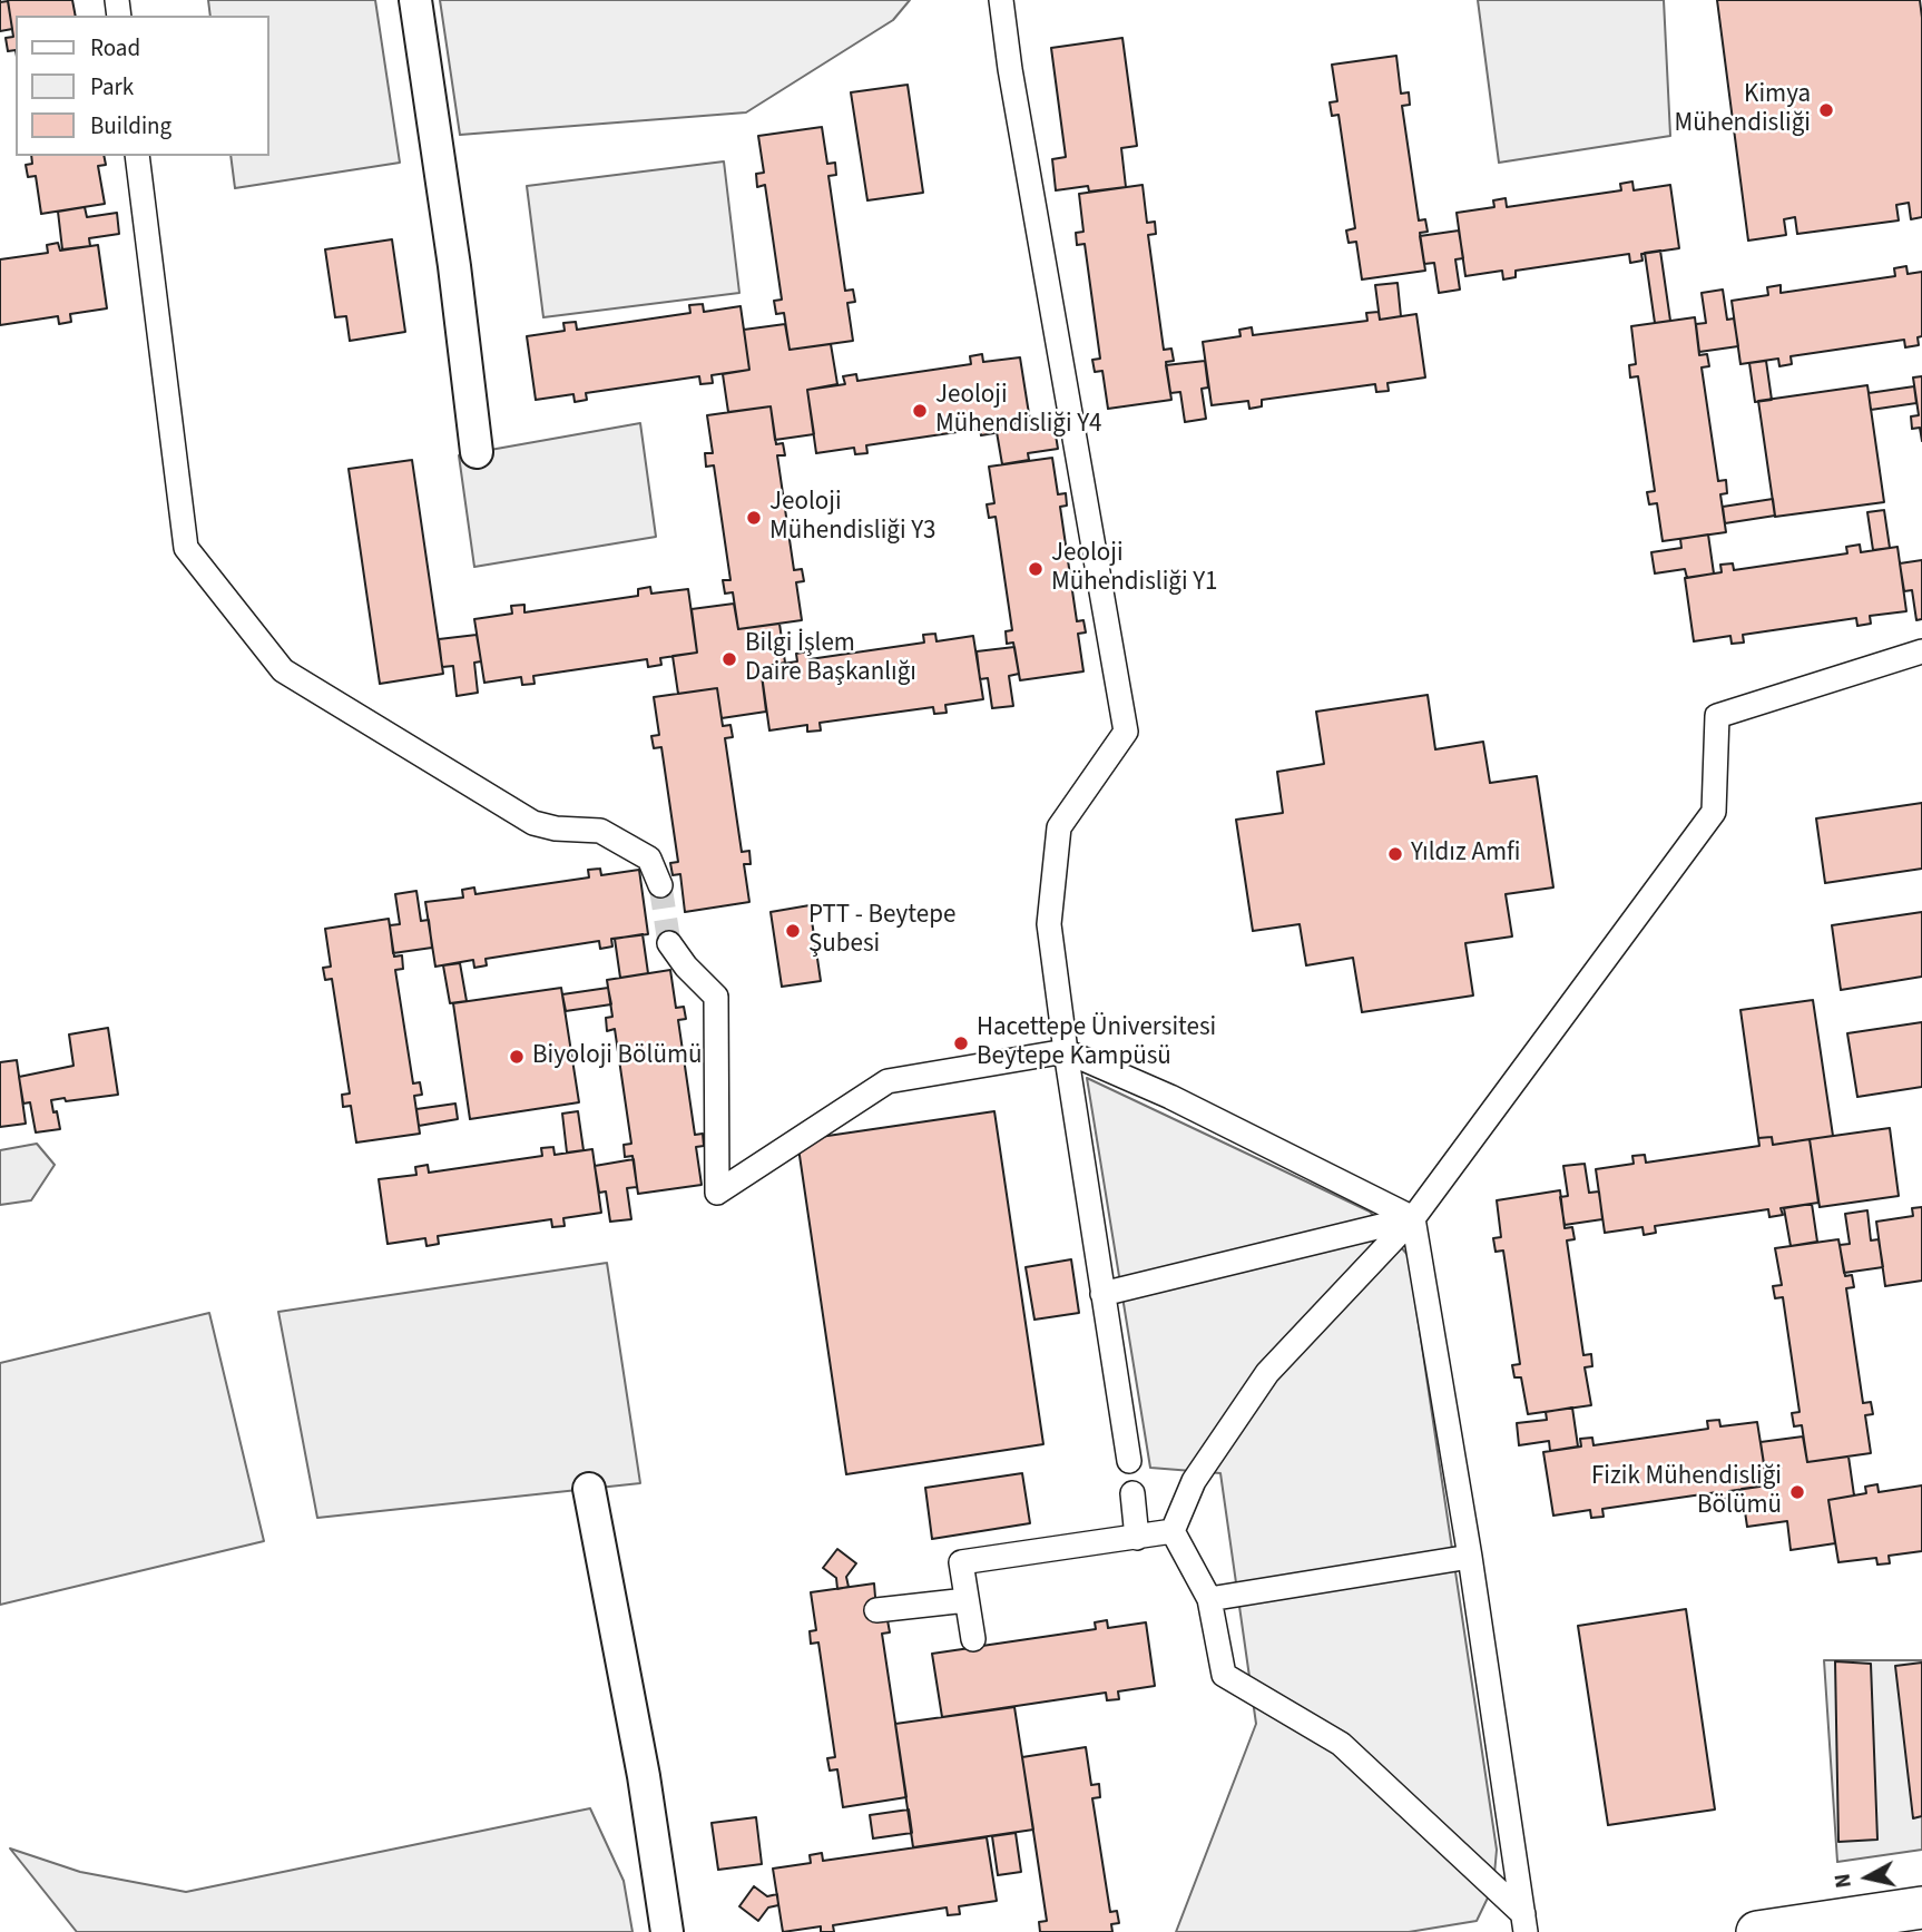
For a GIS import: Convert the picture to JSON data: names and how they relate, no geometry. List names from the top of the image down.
{
  "places": [
    "Kimya Mühendisliği",
    "Jeoloji Mühendisliği Y4",
    "Jeoloji Mühendisliği Y3",
    "Jeoloji Mühendisliği Y1",
    "Bilgi İşlem Daire Başkanlığı",
    "Yıldız Amfi",
    "PTT - Beytepe Şubesi",
    "Hacettepe Üniversitesi Beytepe Kampüsü",
    "Biyoloji Bölümü",
    "Fizik Mühendisliği Bölümü"
  ],
  "legend": ["Road", "Park", "Building"],
  "north": "left"
}
